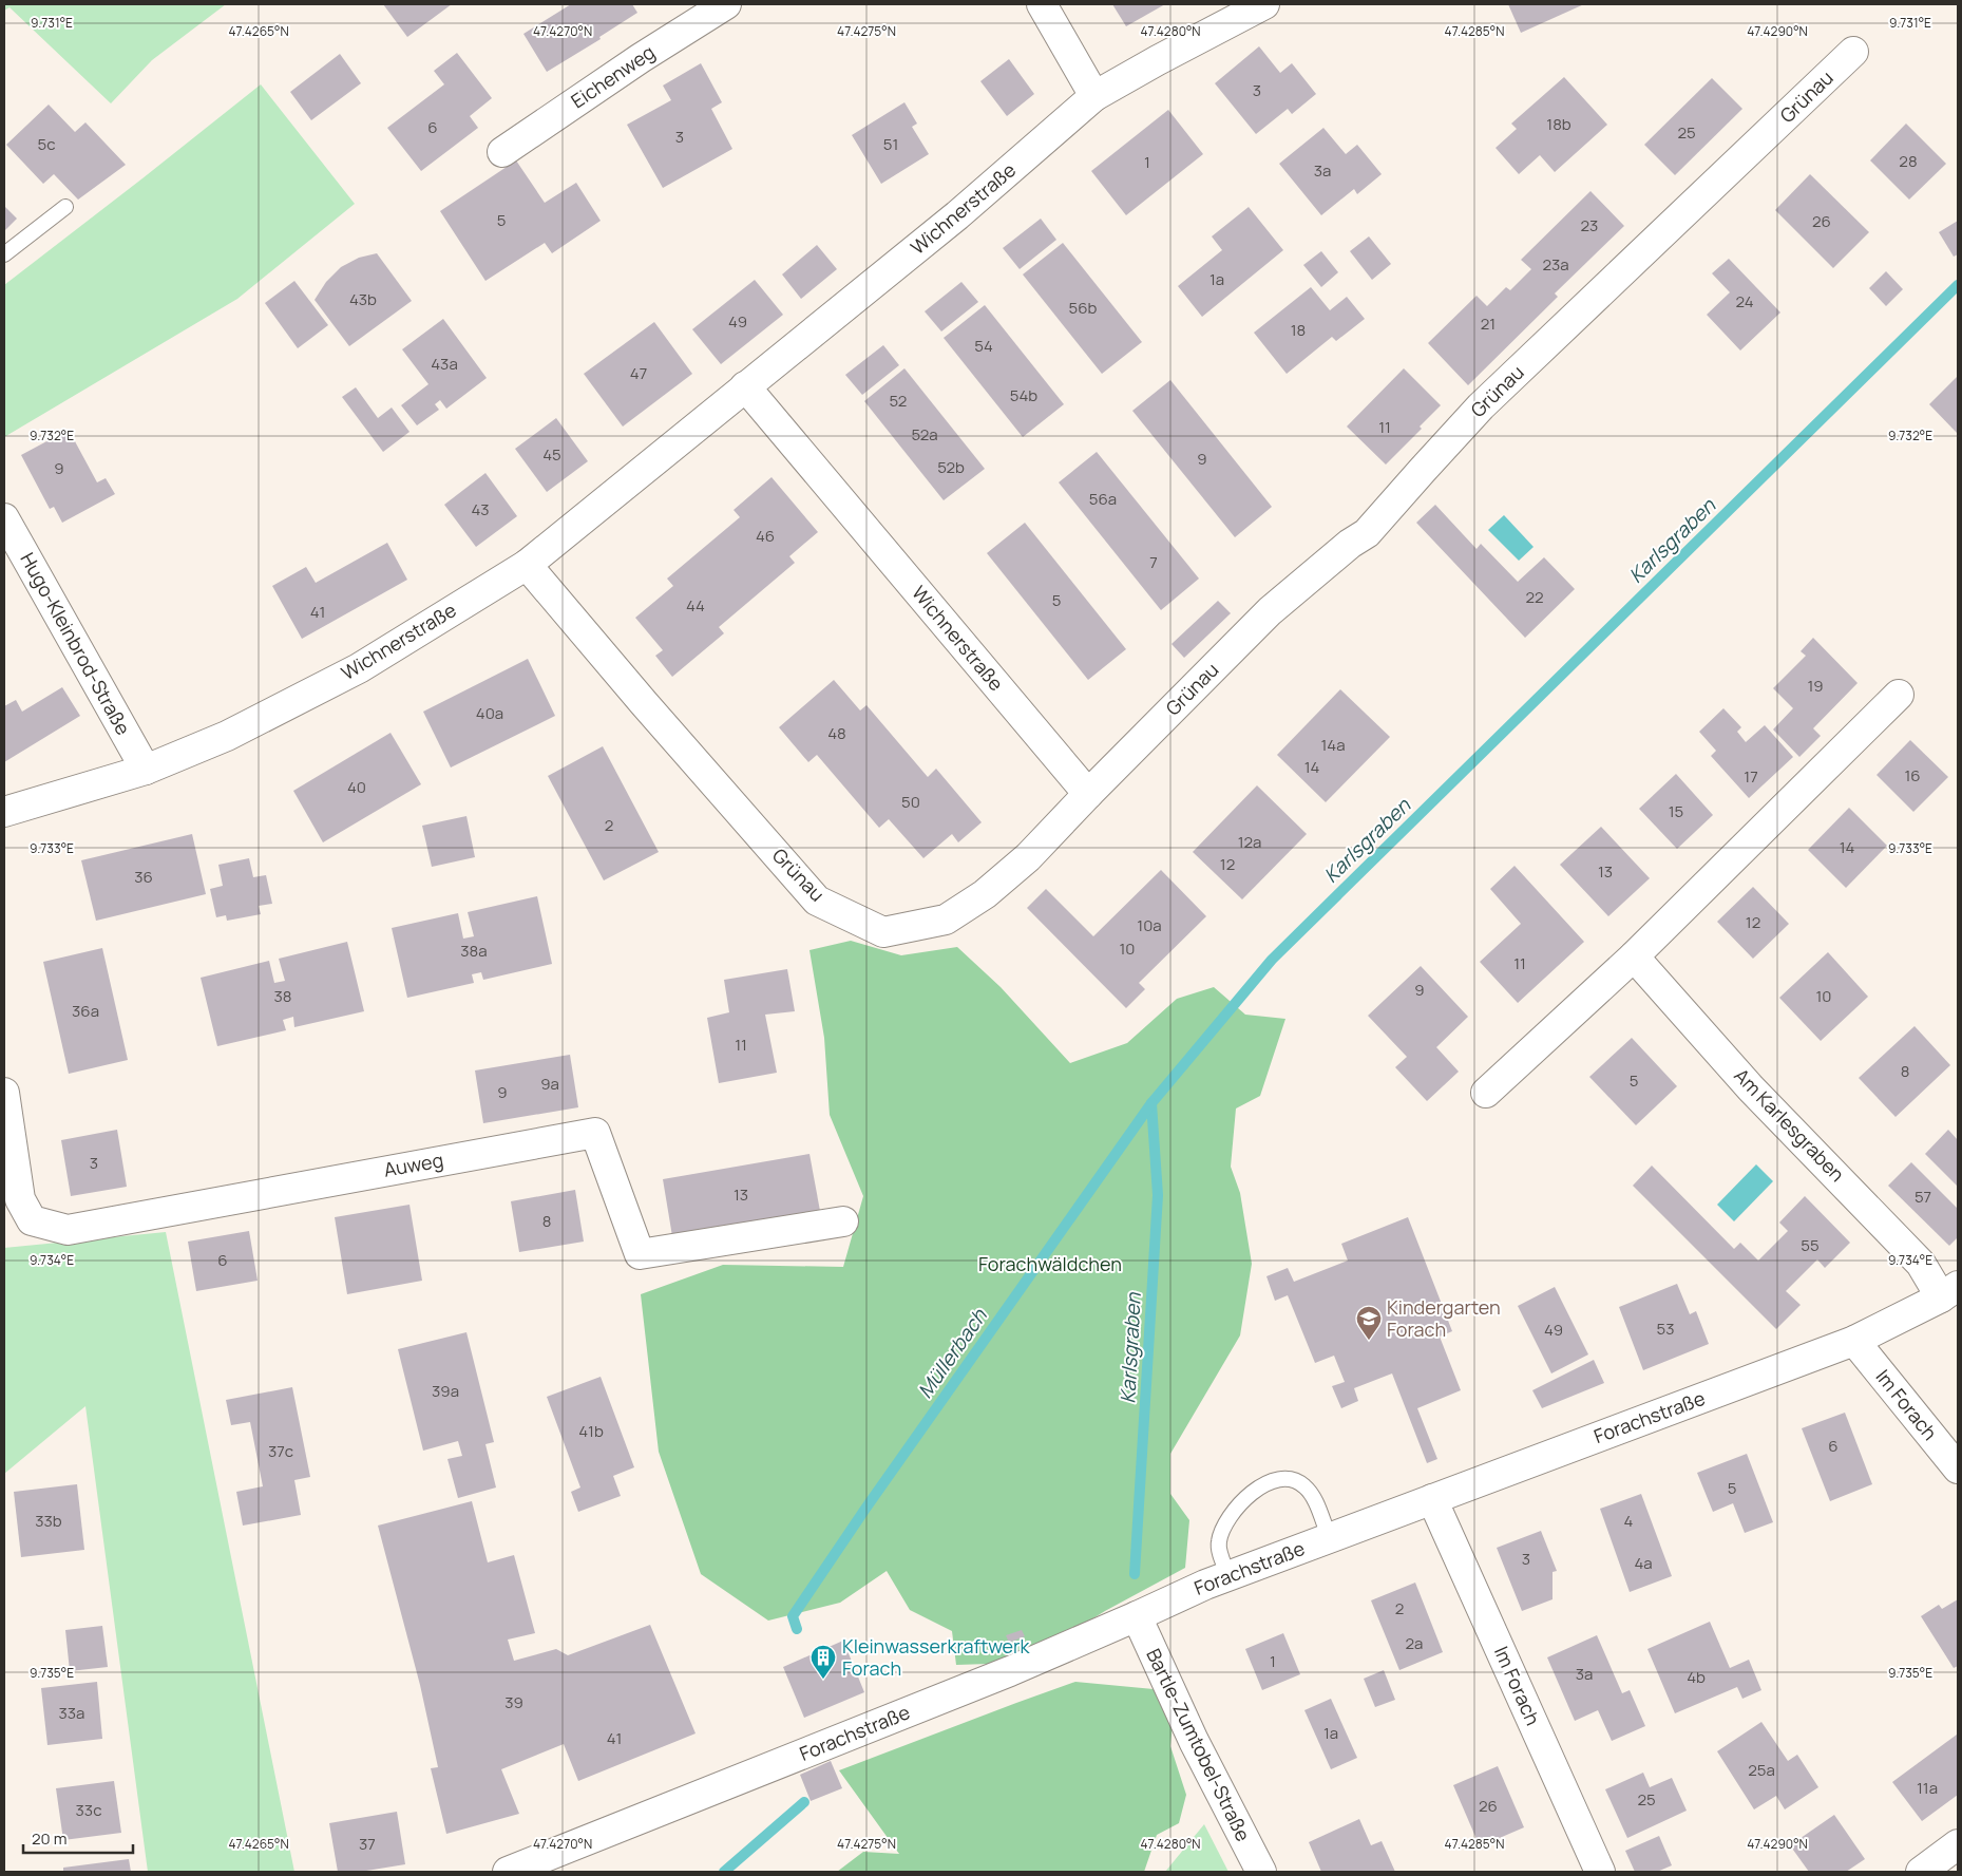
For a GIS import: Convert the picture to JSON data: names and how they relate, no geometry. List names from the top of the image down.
{
  "streets": {
    "street": [
      "Eichenweg",
      "Grünau",
      "Wichnerstraße",
      "Hugo-Kleinbrod-Straße",
      "Am Karlesgraben",
      "Auweg",
      "Im Forach",
      "Forachstraße",
      "Bartle-Zumtobel-Straße"
    ]
  },
  "crossings": [
    ["Grünau", "Wichnerstraße"],
    ["Wichnerstraße", "Hugo-Kleinbrod-Straße"],
    ["Am Karlesgraben", "Forachstraße"],
    ["Im Forach", "Forachstraße"],
    ["Forachstraße", "Bartle-Zumtobel-Straße"]
  ],
  "water": ["Karlsgraben", "Müllerbach"],
  "parks": ["Forachwäldchen"],
  "places": {
    "school or university": ["Kindergarten Forach"],
    "building": ["Kleinwasserkraftwerk Forach"]
  },
  "house_numbers": [
    "3",
    "18b",
    "6",
    "25",
    "3",
    "5c",
    "51",
    "28",
    "1",
    "3a",
    "5",
    "26",
    "23",
    "23a",
    "1a",
    "43b",
    "24",
    "56b",
    "49",
    "21",
    "18",
    "54",
    "43a",
    "47",
    "54b",
    "52",
    "11",
    "52a",
    "45",
    "9",
    "52b",
    "9",
    "56a",
    "43",
    "46",
    "7",
    "22",
    "5",
    "44",
    "41",
    "19",
    "40a",
    "48",
    "14a",
    "14",
    "16",
    "17",
    "40",
    "50",
    "15",
    "2",
    "12a",
    "14",
    "12",
    "13",
    "36",
    "12",
    "10a",
    "10",
    "38a",
    "11",
    "9",
    "38",
    "10",
    "36a",
    "11",
    "8",
    "5",
    "9a",
    "9",
    "3",
    "13",
    "57",
    "8",
    "55",
    "6",
    "53",
    "49",
    "39a",
    "41b",
    "6",
    "37c",
    "5",
    "33b",
    "4",
    "3",
    "4a",
    "2",
    "2a",
    "1",
    "3a",
    "4b",
    "39",
    "33a",
    "1a",
    "41",
    "25a",
    "11a",
    "25",
    "26",
    "33c",
    "37"
  ],
  "scale_bar": "20 m",
  "coordinates": [
    "9.731°E",
    "47.4265°N",
    "47.4270°N",
    "47.4275°N",
    "47.4280°N",
    "47.4285°N",
    "47.4290°N",
    "9.732°E",
    "9.733°E",
    "9.734°E",
    "9.735°E"
  ]
}
